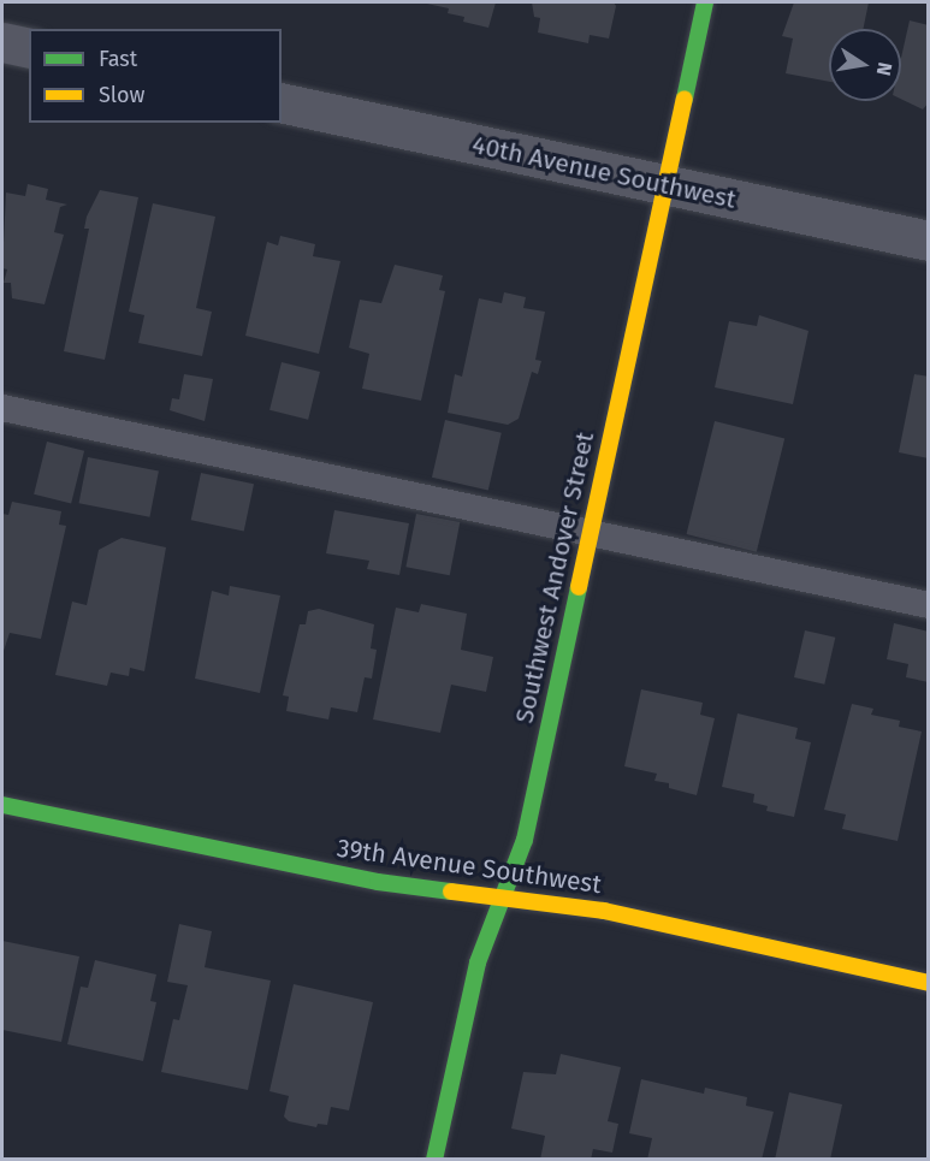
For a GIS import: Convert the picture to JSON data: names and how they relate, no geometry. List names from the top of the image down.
{
  "streets": {
    "street": ["40th Avenue Southwest", "Southwest Andover Street", "39th Avenue Southwest"]
  },
  "crossings": [
    ["40th Avenue Southwest", "Southwest Andover Street"],
    ["Southwest Andover Street", "39th Avenue Southwest"]
  ],
  "legend": ["Fast", "Slow"],
  "north": "right"
}
